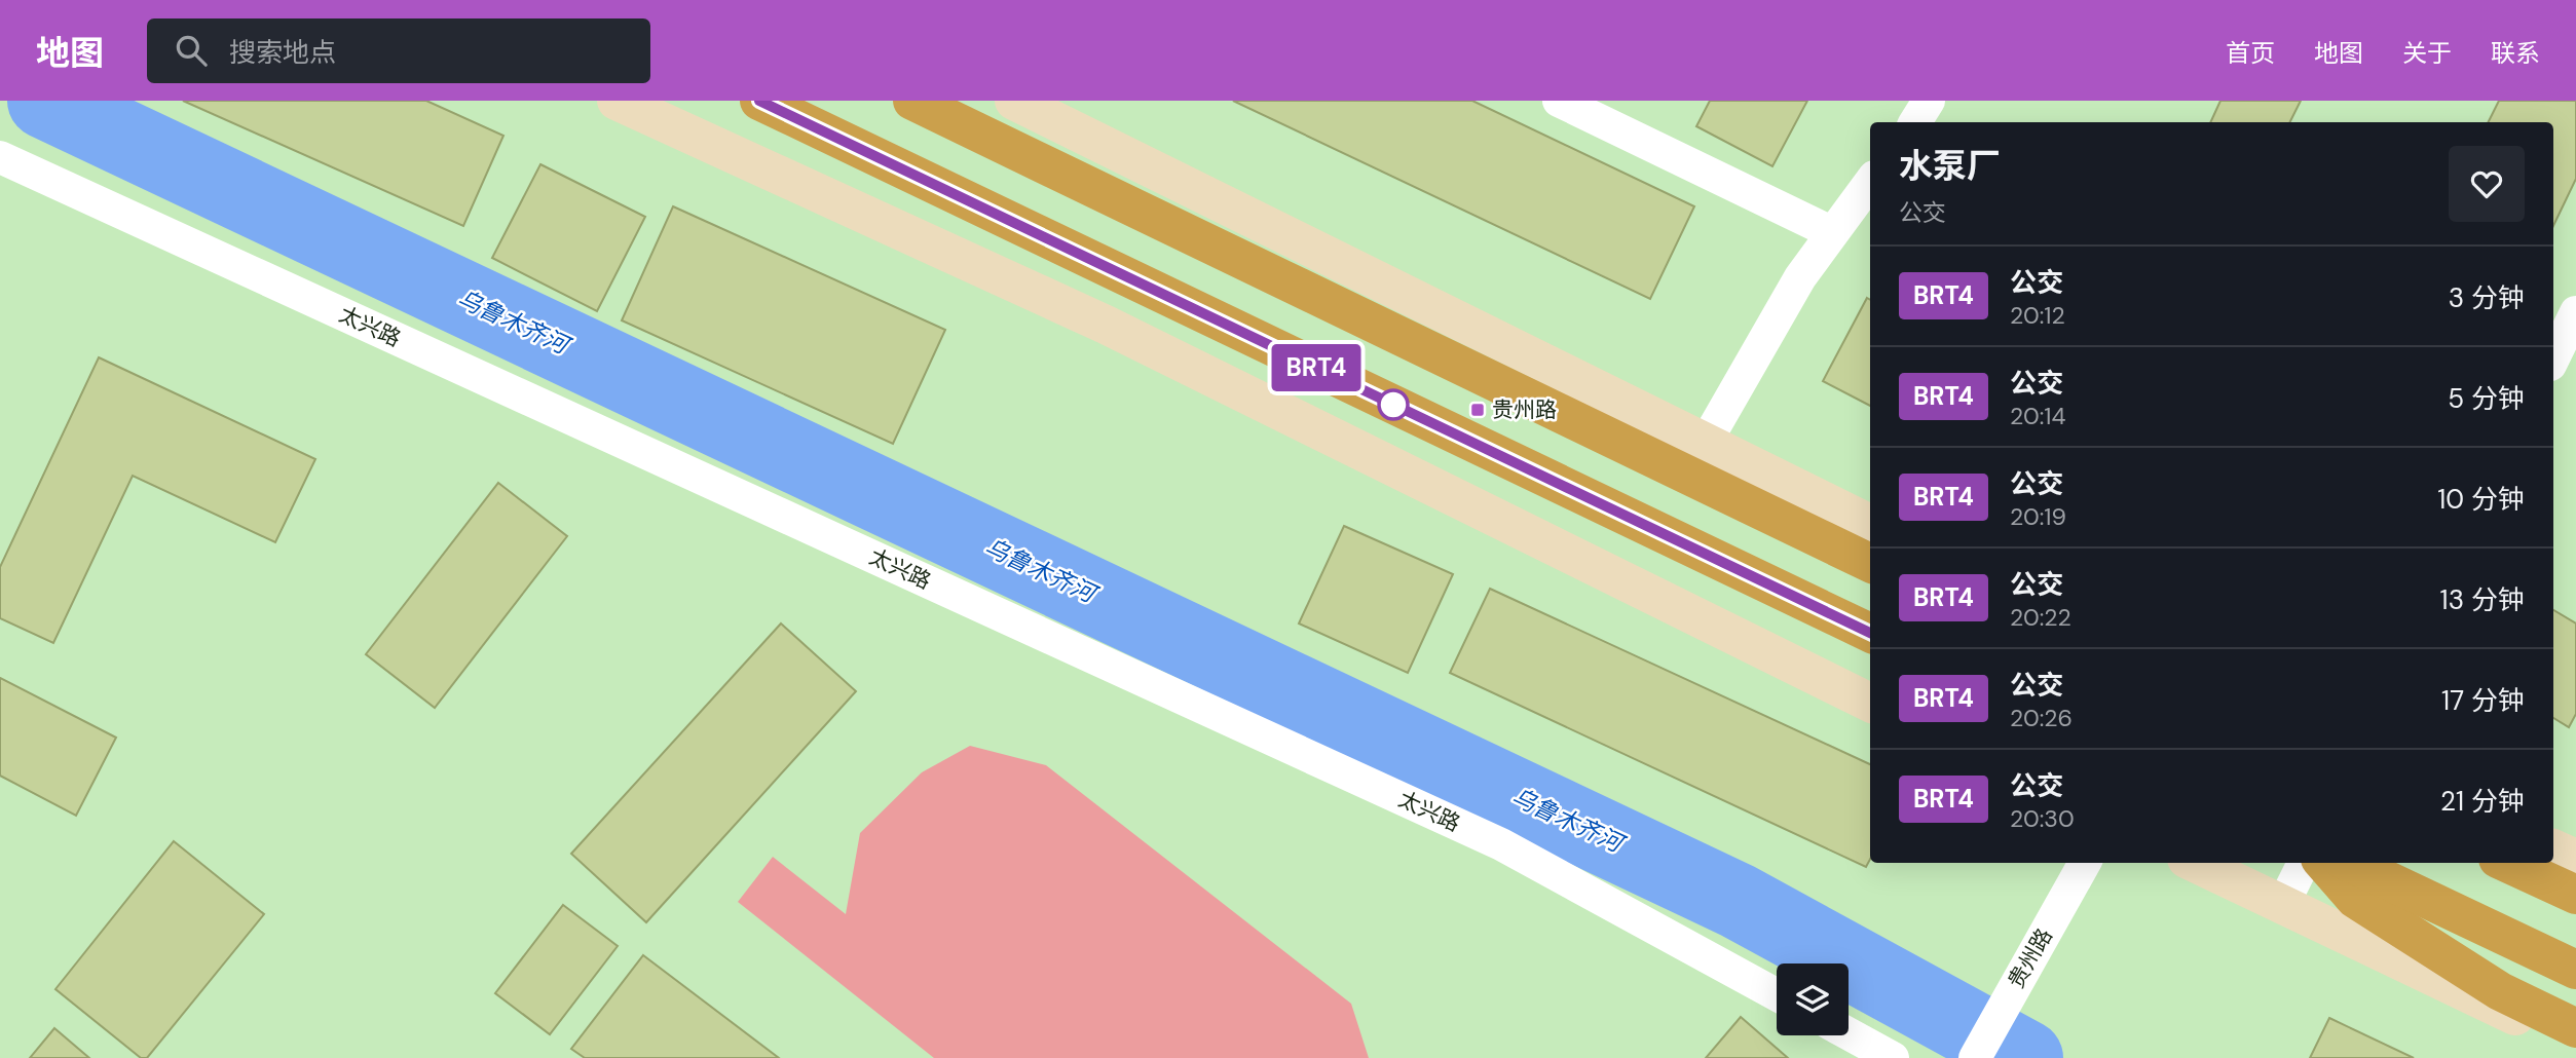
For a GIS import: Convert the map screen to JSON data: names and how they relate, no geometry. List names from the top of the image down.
{
  "streets": {
    "street": ["太兴路", "贵州路"]
  },
  "water": ["乌鲁木齐河"],
  "places": {
    "transit": ["贵州路"]
  },
  "lines": ["bus line BRT4"],
  "page": {
    "header": "地图",
    "search": "搜索地点",
    "nav": [
      "首页",
      "地图",
      "关于",
      "联系"
    ],
    "on_map": "BRT4",
    "heading": ["水泵厂", "公交"],
    "list": [
      {
        "mark": "BRT4",
        "name": "公交",
        "note": "20:12",
        "value": "3 分钟"
      },
      {
        "mark": "BRT4",
        "name": "公交",
        "note": "20:14",
        "value": "5 分钟"
      },
      {
        "mark": "BRT4",
        "name": "公交",
        "note": "20:19",
        "value": "10 分钟"
      },
      {
        "mark": "BRT4",
        "name": "公交",
        "note": "20:22",
        "value": "13 分钟"
      },
      {
        "mark": "BRT4",
        "name": "公交",
        "note": "20:26",
        "value": "17 分钟"
      },
      {
        "mark": "BRT4",
        "name": "公交",
        "note": "20:30",
        "value": "21 分钟"
      }
    ]
  }
}
